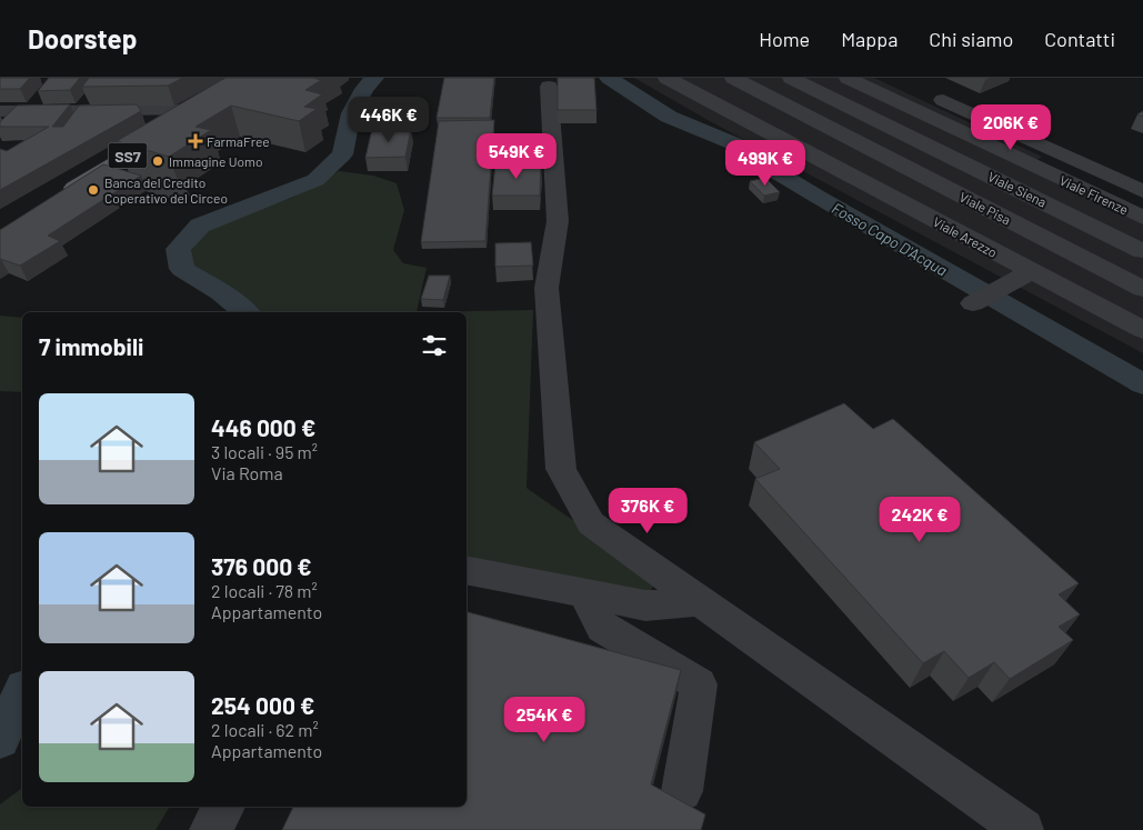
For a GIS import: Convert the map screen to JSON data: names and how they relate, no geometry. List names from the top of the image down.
{
  "streets": {
    "main road": ["SS7"],
    "street": [
      "Viale Siena",
      "Viale Firenze",
      "Viale Pisa",
      "Viale Arezzo"
    ]
  },
  "water": ["Fosso Capo D'Acqua"],
  "places": {
    "health": ["FarmaFree"],
    "other": ["Immagine Uomo", "Banca del Credito Coperativo del Circeo"]
  },
  "page": {
    "header": "Doorstep",
    "nav": [
      "Home",
      "Mappa",
      "Chi siamo",
      "Contatti"
    ],
    "price": [
      "446K €",
      "206K €",
      "549K €",
      "499K €",
      "376K €",
      "242K €",
      "254K €"
    ],
    "heading": "7 immobili",
    "list": [
      {
        "name": "446 000 €",
        "note": "3 locali · 95 m² · Via Roma"
      },
      {
        "name": "376 000 €",
        "note": "2 locali · 78 m² · Appartamento"
      },
      {
        "name": "254 000 €",
        "note": "2 locali · 62 m² · Appartamento"
      }
    ]
  }
}
